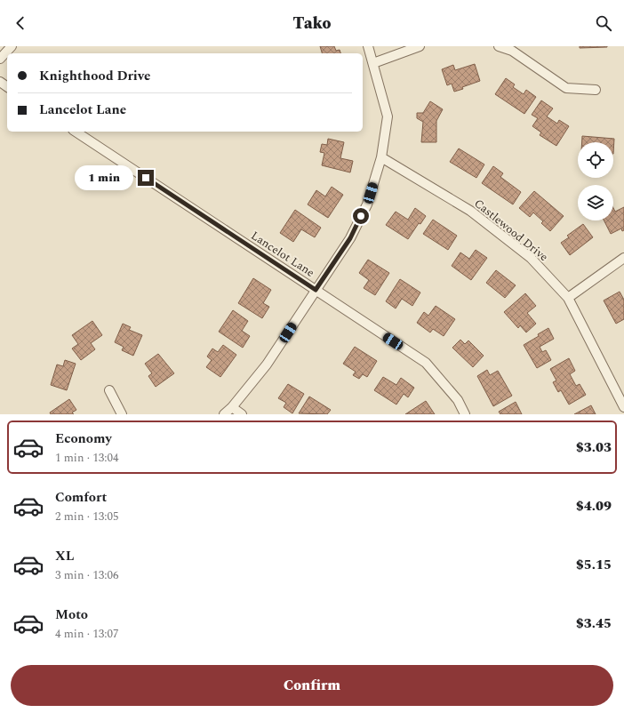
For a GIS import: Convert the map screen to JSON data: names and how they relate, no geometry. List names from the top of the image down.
{
  "streets": {
    "street": ["Castlewood Drive", "Lancelot Lane"]
  },
  "page": {
    "header": "Tako",
    "banner": ["Knighthood Drive", "Lancelot Lane"],
    "bubble": "1 min",
    "list": [
      {
        "name": "Economy",
        "note": "1 min · 13:04",
        "value": "$3.03"
      },
      {
        "name": "Comfort",
        "note": "2 min · 13:05",
        "value": "$4.09"
      },
      {
        "name": "XL",
        "note": "3 min · 13:06",
        "value": "$5.15"
      },
      {
        "name": "Moto",
        "note": "4 min · 13:07",
        "value": "$3.45"
      }
    ],
    "buttons": "Confirm"
  }
}
